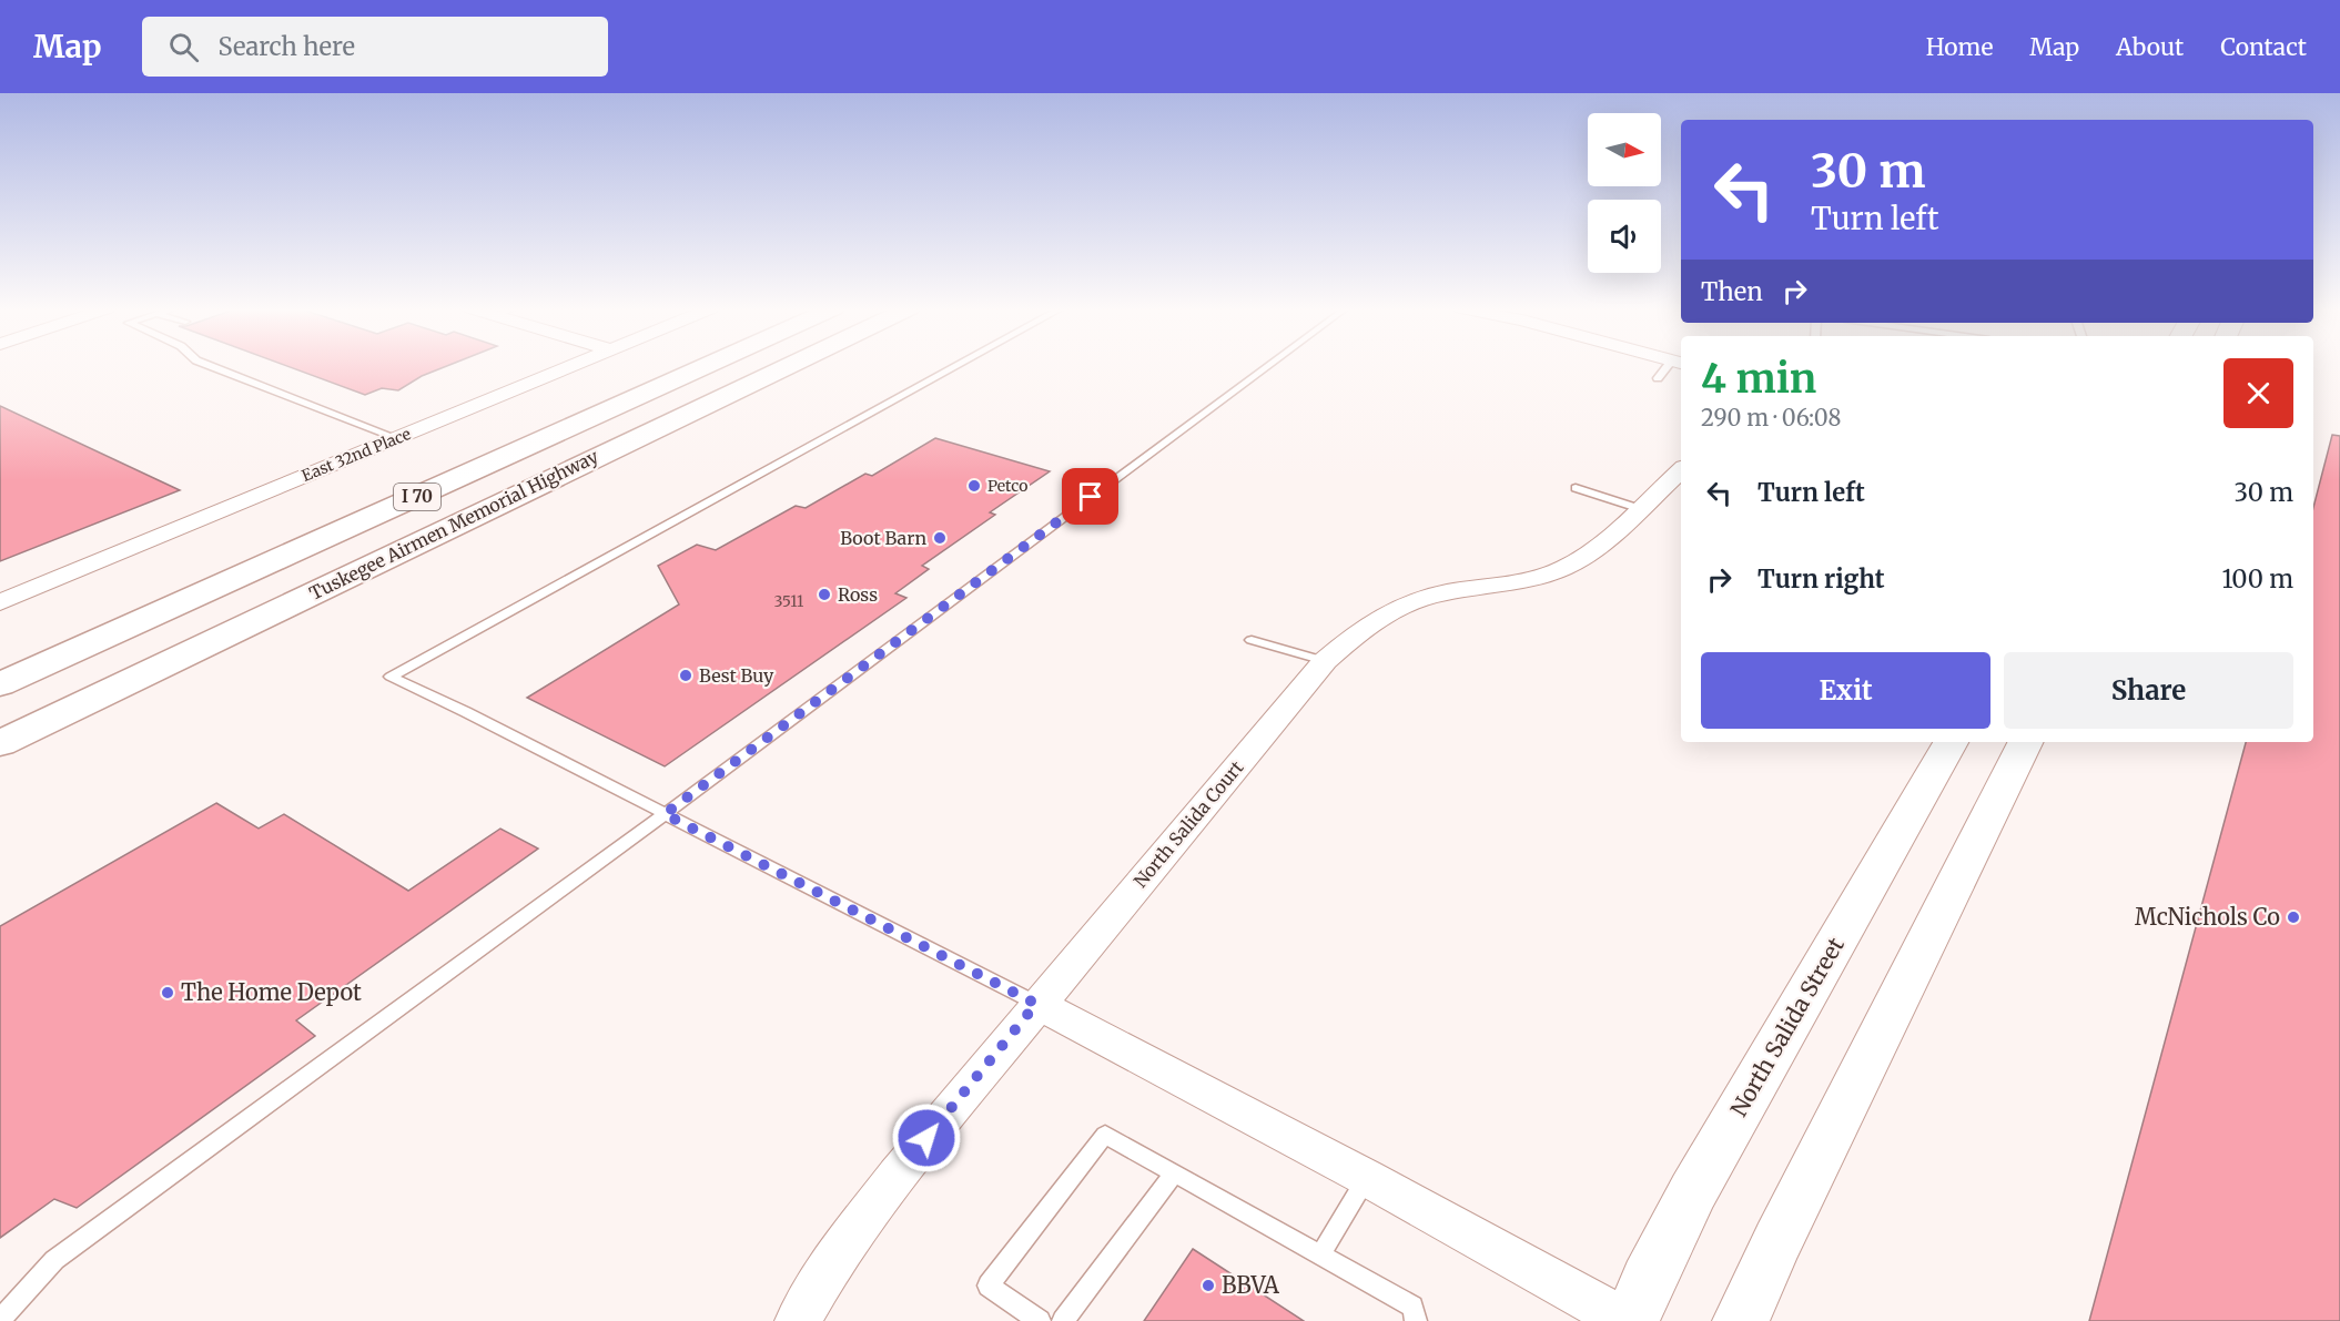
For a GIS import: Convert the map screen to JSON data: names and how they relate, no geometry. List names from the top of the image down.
{
  "streets": {
    "highway": ["I 70", "Tuskegee Airmen Memorial Highway"],
    "street": ["East 32nd Place", "North Salida Court", "North Salida Street"]
  },
  "places": [
    "Petco",
    "Boot Barn",
    "Ross",
    "Best Buy",
    "McNichols Co",
    "The Home Depot",
    "BBVA"
  ],
  "house_numbers": ["3511"],
  "north": "right",
  "page": {
    "header": "Map",
    "search": "Search here",
    "nav": [
      "Home",
      "Map",
      "About",
      "Contact"
    ],
    "turn": ["30 m", "Turn left"],
    "then": "Then",
    "heading": ["4 min", "290 m · 06:08"],
    "list": [
      {
        "name": "Turn left",
        "value": "30 m"
      },
      {
        "name": "Turn right",
        "value": "100 m"
      }
    ],
    "buttons": ["Exit", "Share"]
  }
}
